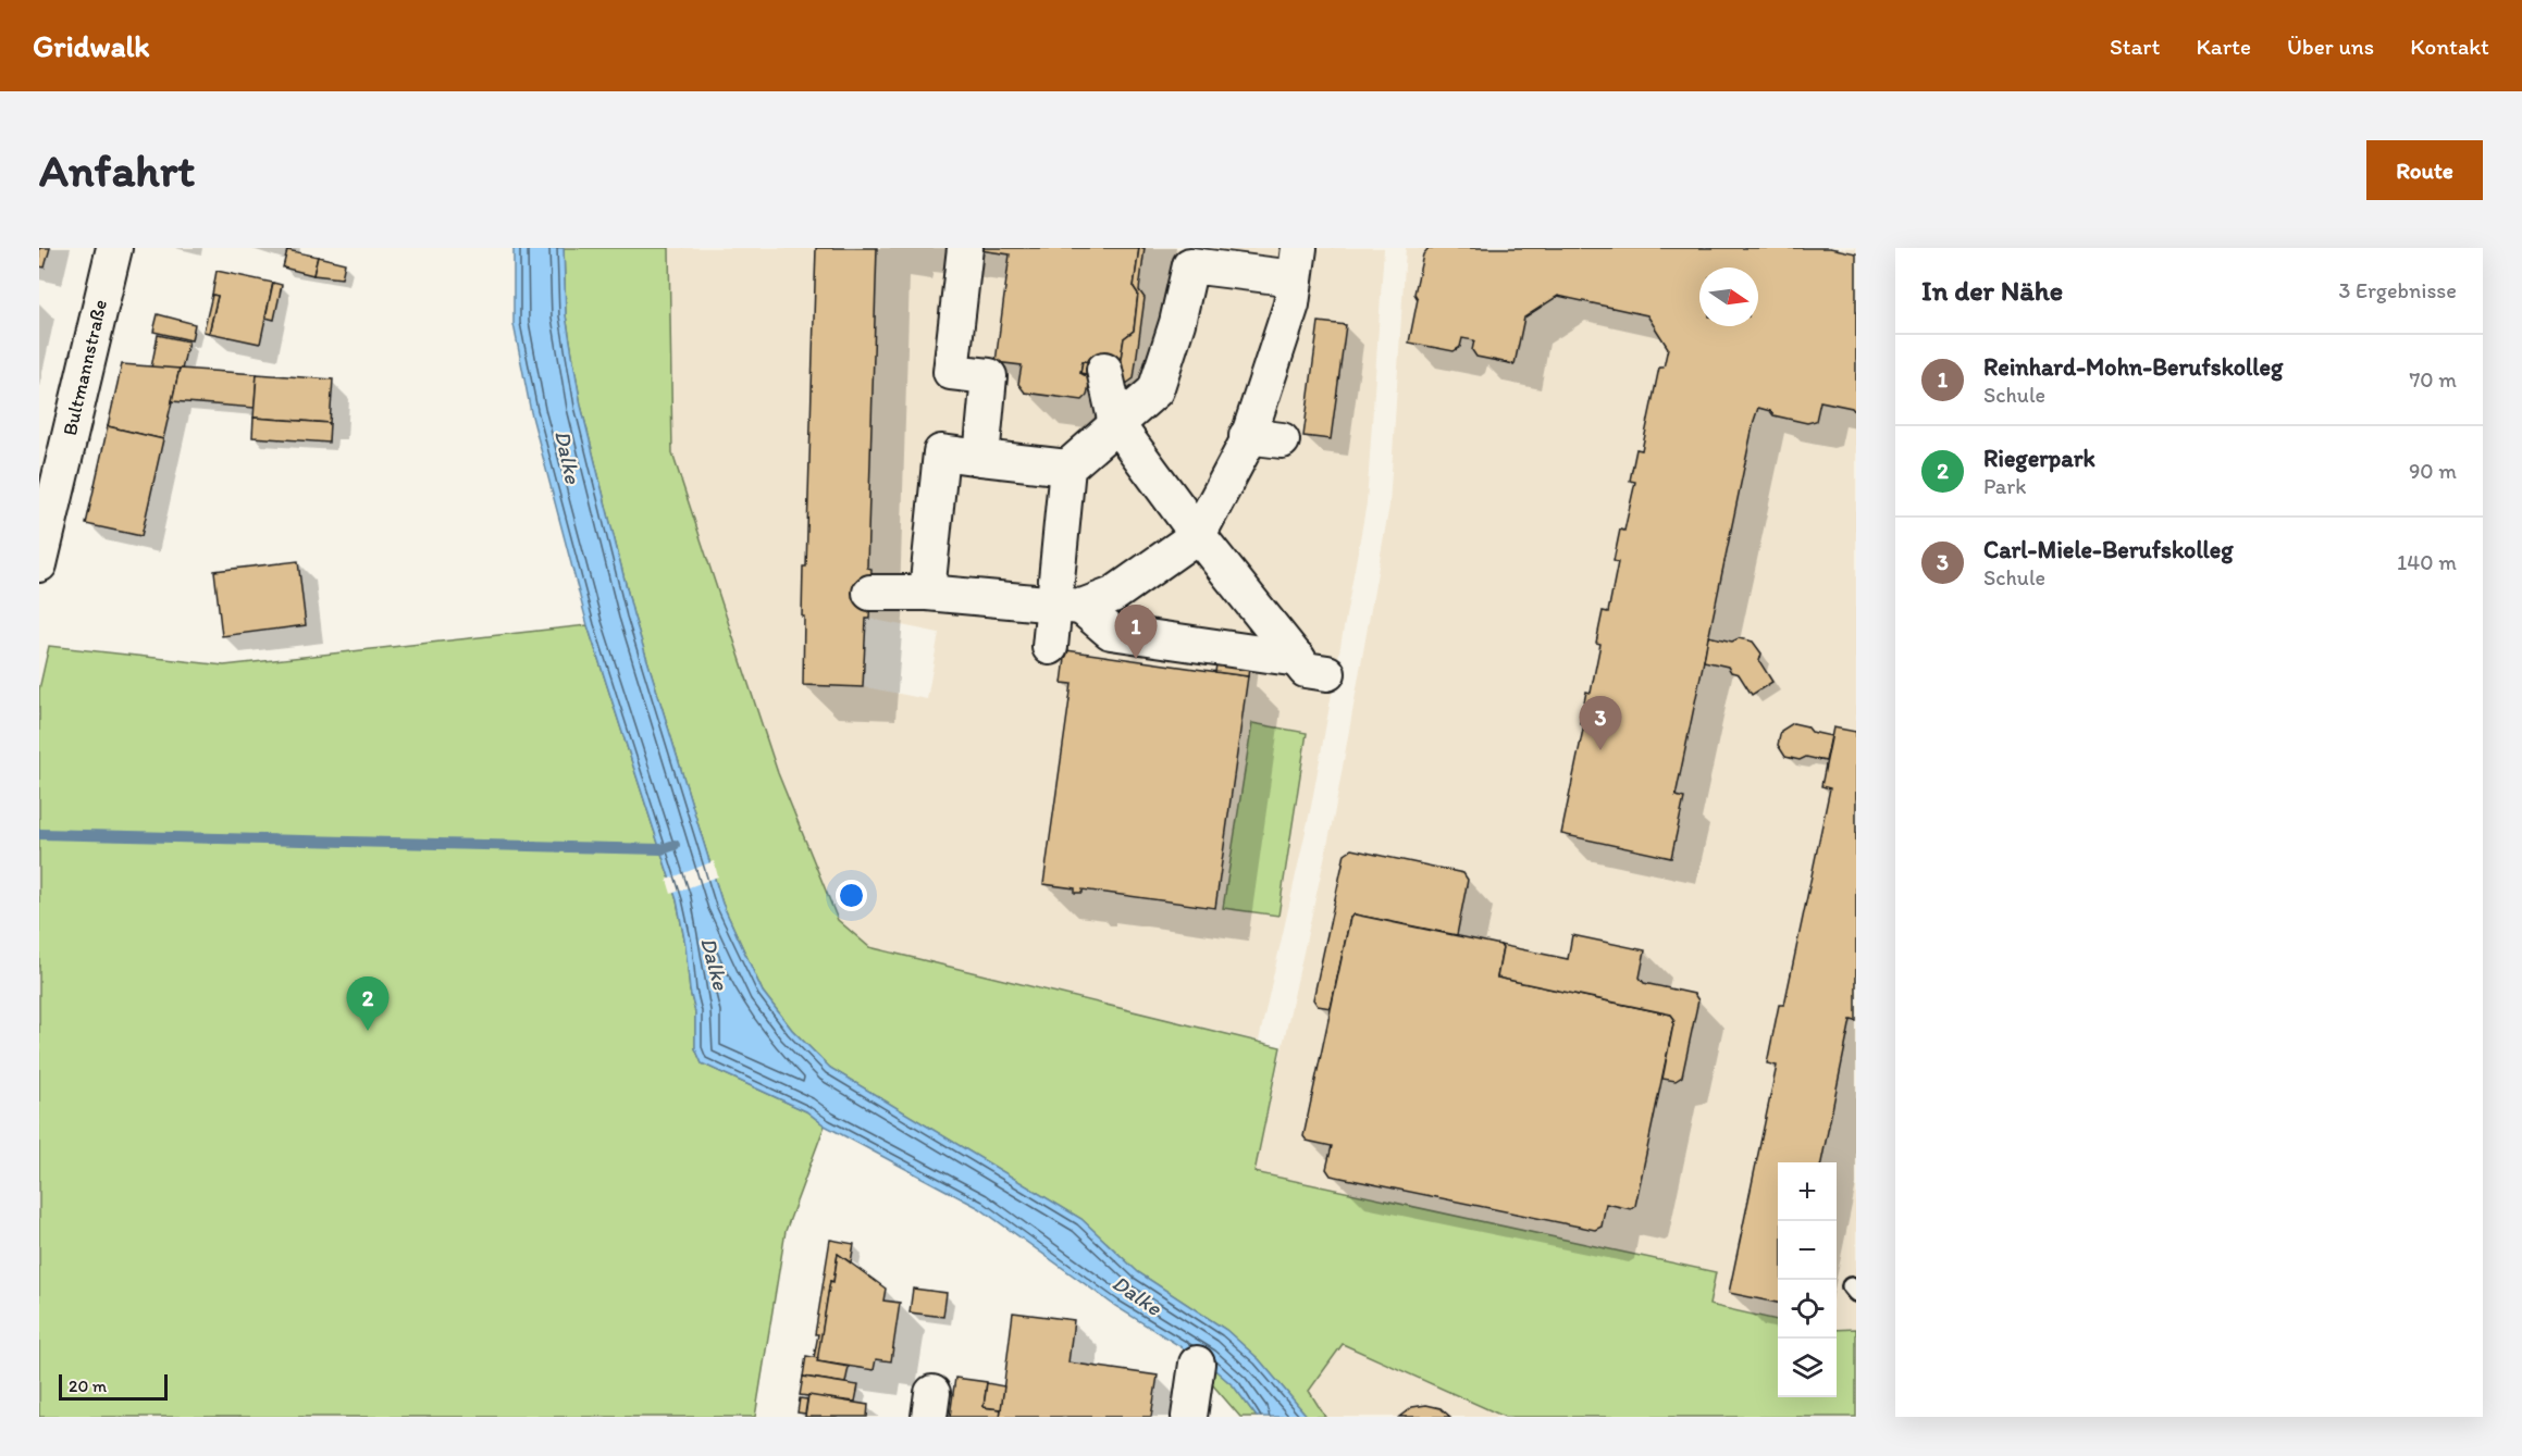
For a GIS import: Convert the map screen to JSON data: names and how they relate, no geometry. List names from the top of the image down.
{
  "streets": {
    "street": ["Bultmannstraße"]
  },
  "water": ["Dalke"],
  "scale_bar": "20 m",
  "north": "right",
  "page": {
    "header": "Gridwalk",
    "nav": [
      "Start",
      "Karte",
      "Über uns",
      "Kontakt"
    ],
    "buttons": "Route",
    "title": "Anfahrt",
    "heading": ["In der Nähe", "3 Ergebnisse"],
    "list": [
      {
        "mark": "1",
        "name": "Reinhard-Mohn-Berufskolleg",
        "note": "Schule",
        "value": "70 m"
      },
      {
        "mark": "2",
        "name": "Riegerpark",
        "note": "Park",
        "value": "90 m"
      },
      {
        "mark": "3",
        "name": "Carl-Miele-Berufskolleg",
        "note": "Schule",
        "value": "140 m"
      }
    ],
    "pins": ["1", "3", "2"],
    "map_buttons": ["+", "−"],
    "scale": "20 m"
  }
}
